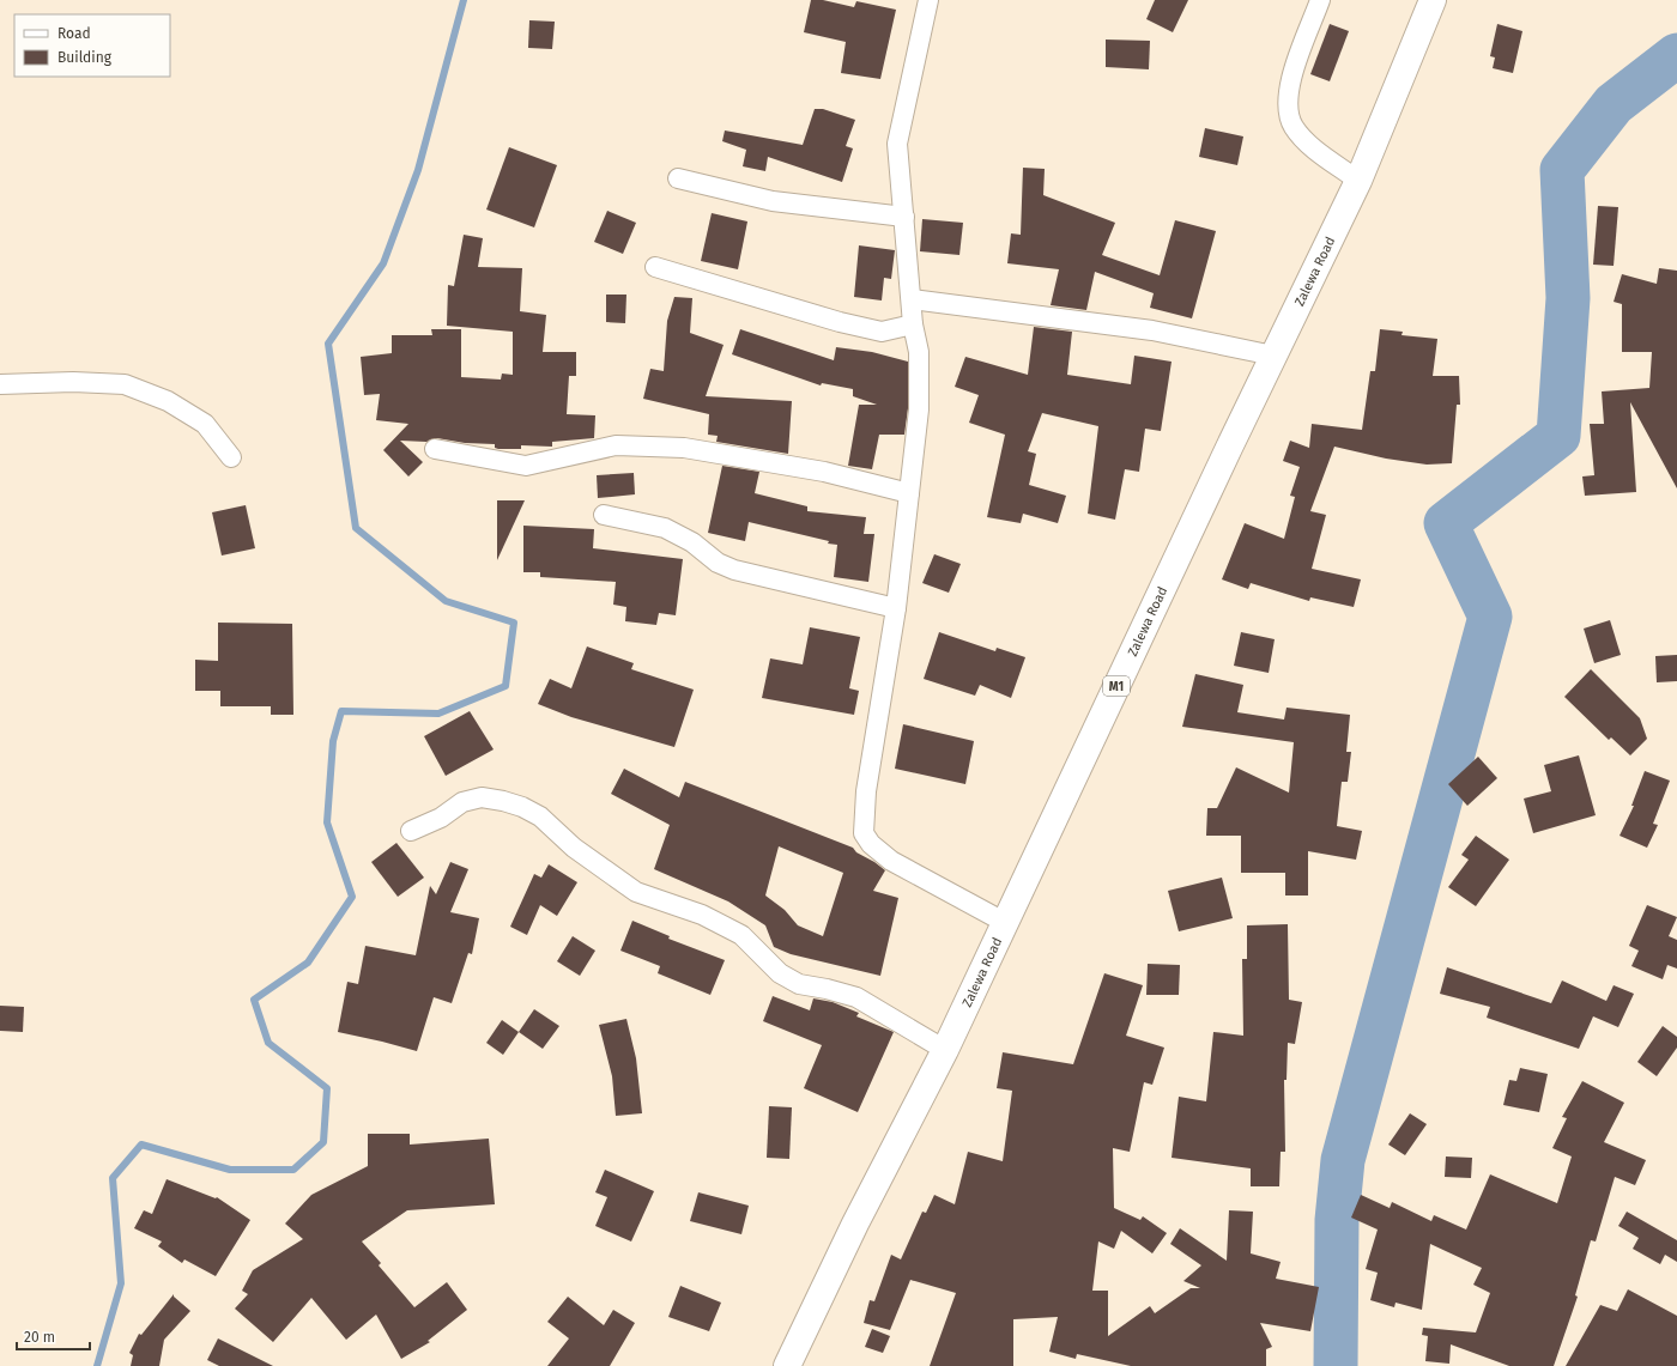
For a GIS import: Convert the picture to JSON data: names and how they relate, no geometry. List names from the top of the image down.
{
  "streets": {
    "highway": ["Zalewa Road", "M1"]
  },
  "legend": ["Road", "Building"],
  "scale_bar": "20 m"
}
